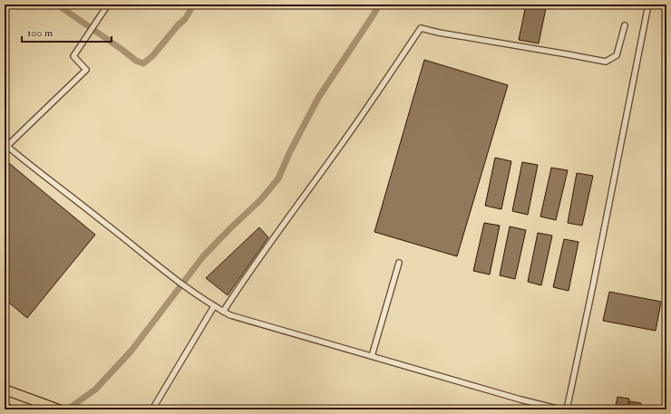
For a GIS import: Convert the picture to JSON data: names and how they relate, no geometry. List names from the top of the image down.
{
  "scale_bar": "100 m"
}
